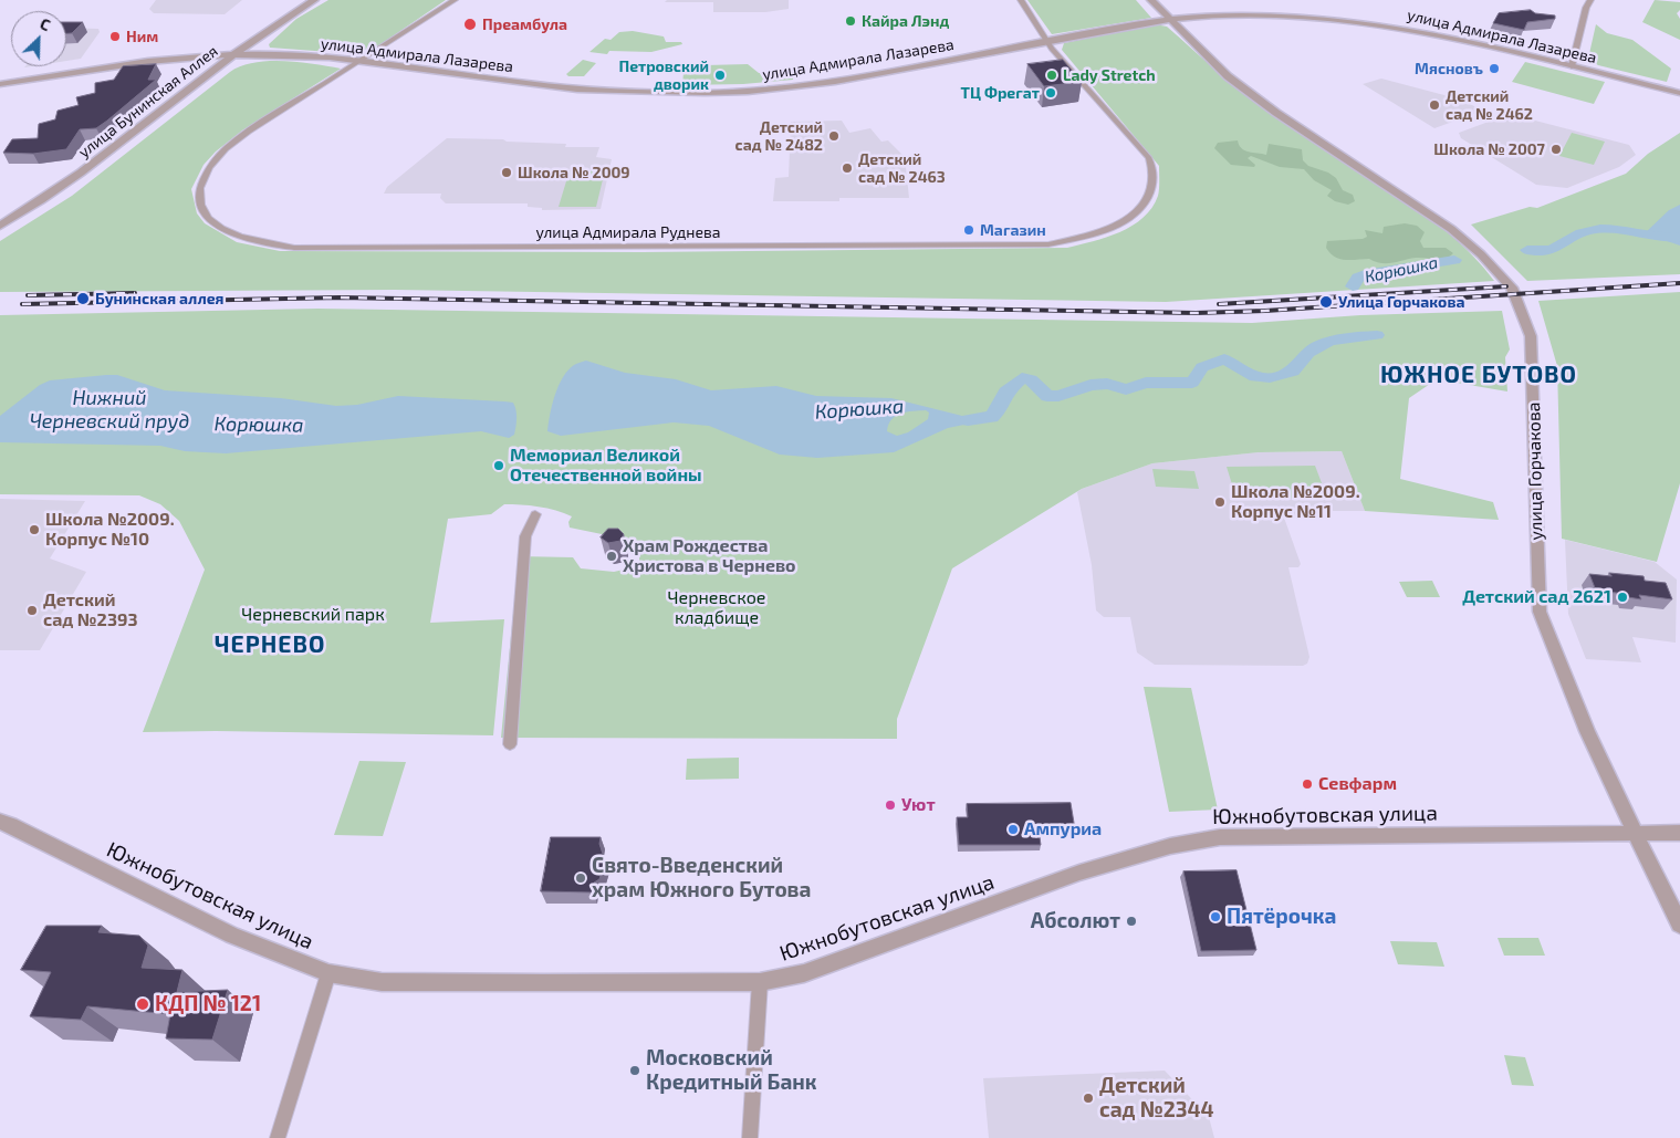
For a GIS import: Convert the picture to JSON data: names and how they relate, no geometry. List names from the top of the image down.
{
  "streets": {
    "street": [
      "улица Адмирала Лазарева",
      "улица Бунинская Аллея",
      "улица Адмирала Руднева",
      "улица Горчакова",
      "Южнобутовская улица"
    ]
  },
  "crossings": [
    ["улица Адмирала Лазарева", "улица Бунинская Аллея"],
    ["улица Адмирала Лазарева", "улица Адмирала Руднева"],
    ["улица Адмирала Лазарева", "улица Горчакова"],
    ["улица Горчакова", "Южнобутовская улица"]
  ],
  "districts": ["ЮЖНОЕ БУТОВО", "ЧЕРНЕВО"],
  "water": ["Корюшка", "Нижний Черневский пруд"],
  "parks": ["Черневское кладбище", "Черневский парк"],
  "places": [
    "Кайра Лэнд",
    "Преамбула",
    "Ним",
    "Мясновъ",
    "Петровский дворик",
    "Lady Stretch",
    "ТЦ Фрегат",
    "Детский сад № 2462",
    "Детский сад № 2482",
    "Школа № 2007",
    "Детский сад № 2463",
    "Школа № 2009",
    "Магазин",
    "Бунинская аллея",
    "Улица Горчакова",
    "Мемориал Великой Отечественной войны",
    "Школа №2009. Корпус №11",
    "Школа №2009. Корпус №10",
    "Храм Рождества Христова в Чернево",
    "Детский сад 2621",
    "Детский сад №2393",
    "Севфарм",
    "Уют",
    "Ампуриа",
    "Свято-Введенский храм Южного Бутова",
    "Пятёрочка",
    "Абсолют",
    "КДП № 121",
    "Московский Кредитный Банк",
    "Детский сад №2344"
  ],
  "north": "top right"
}
